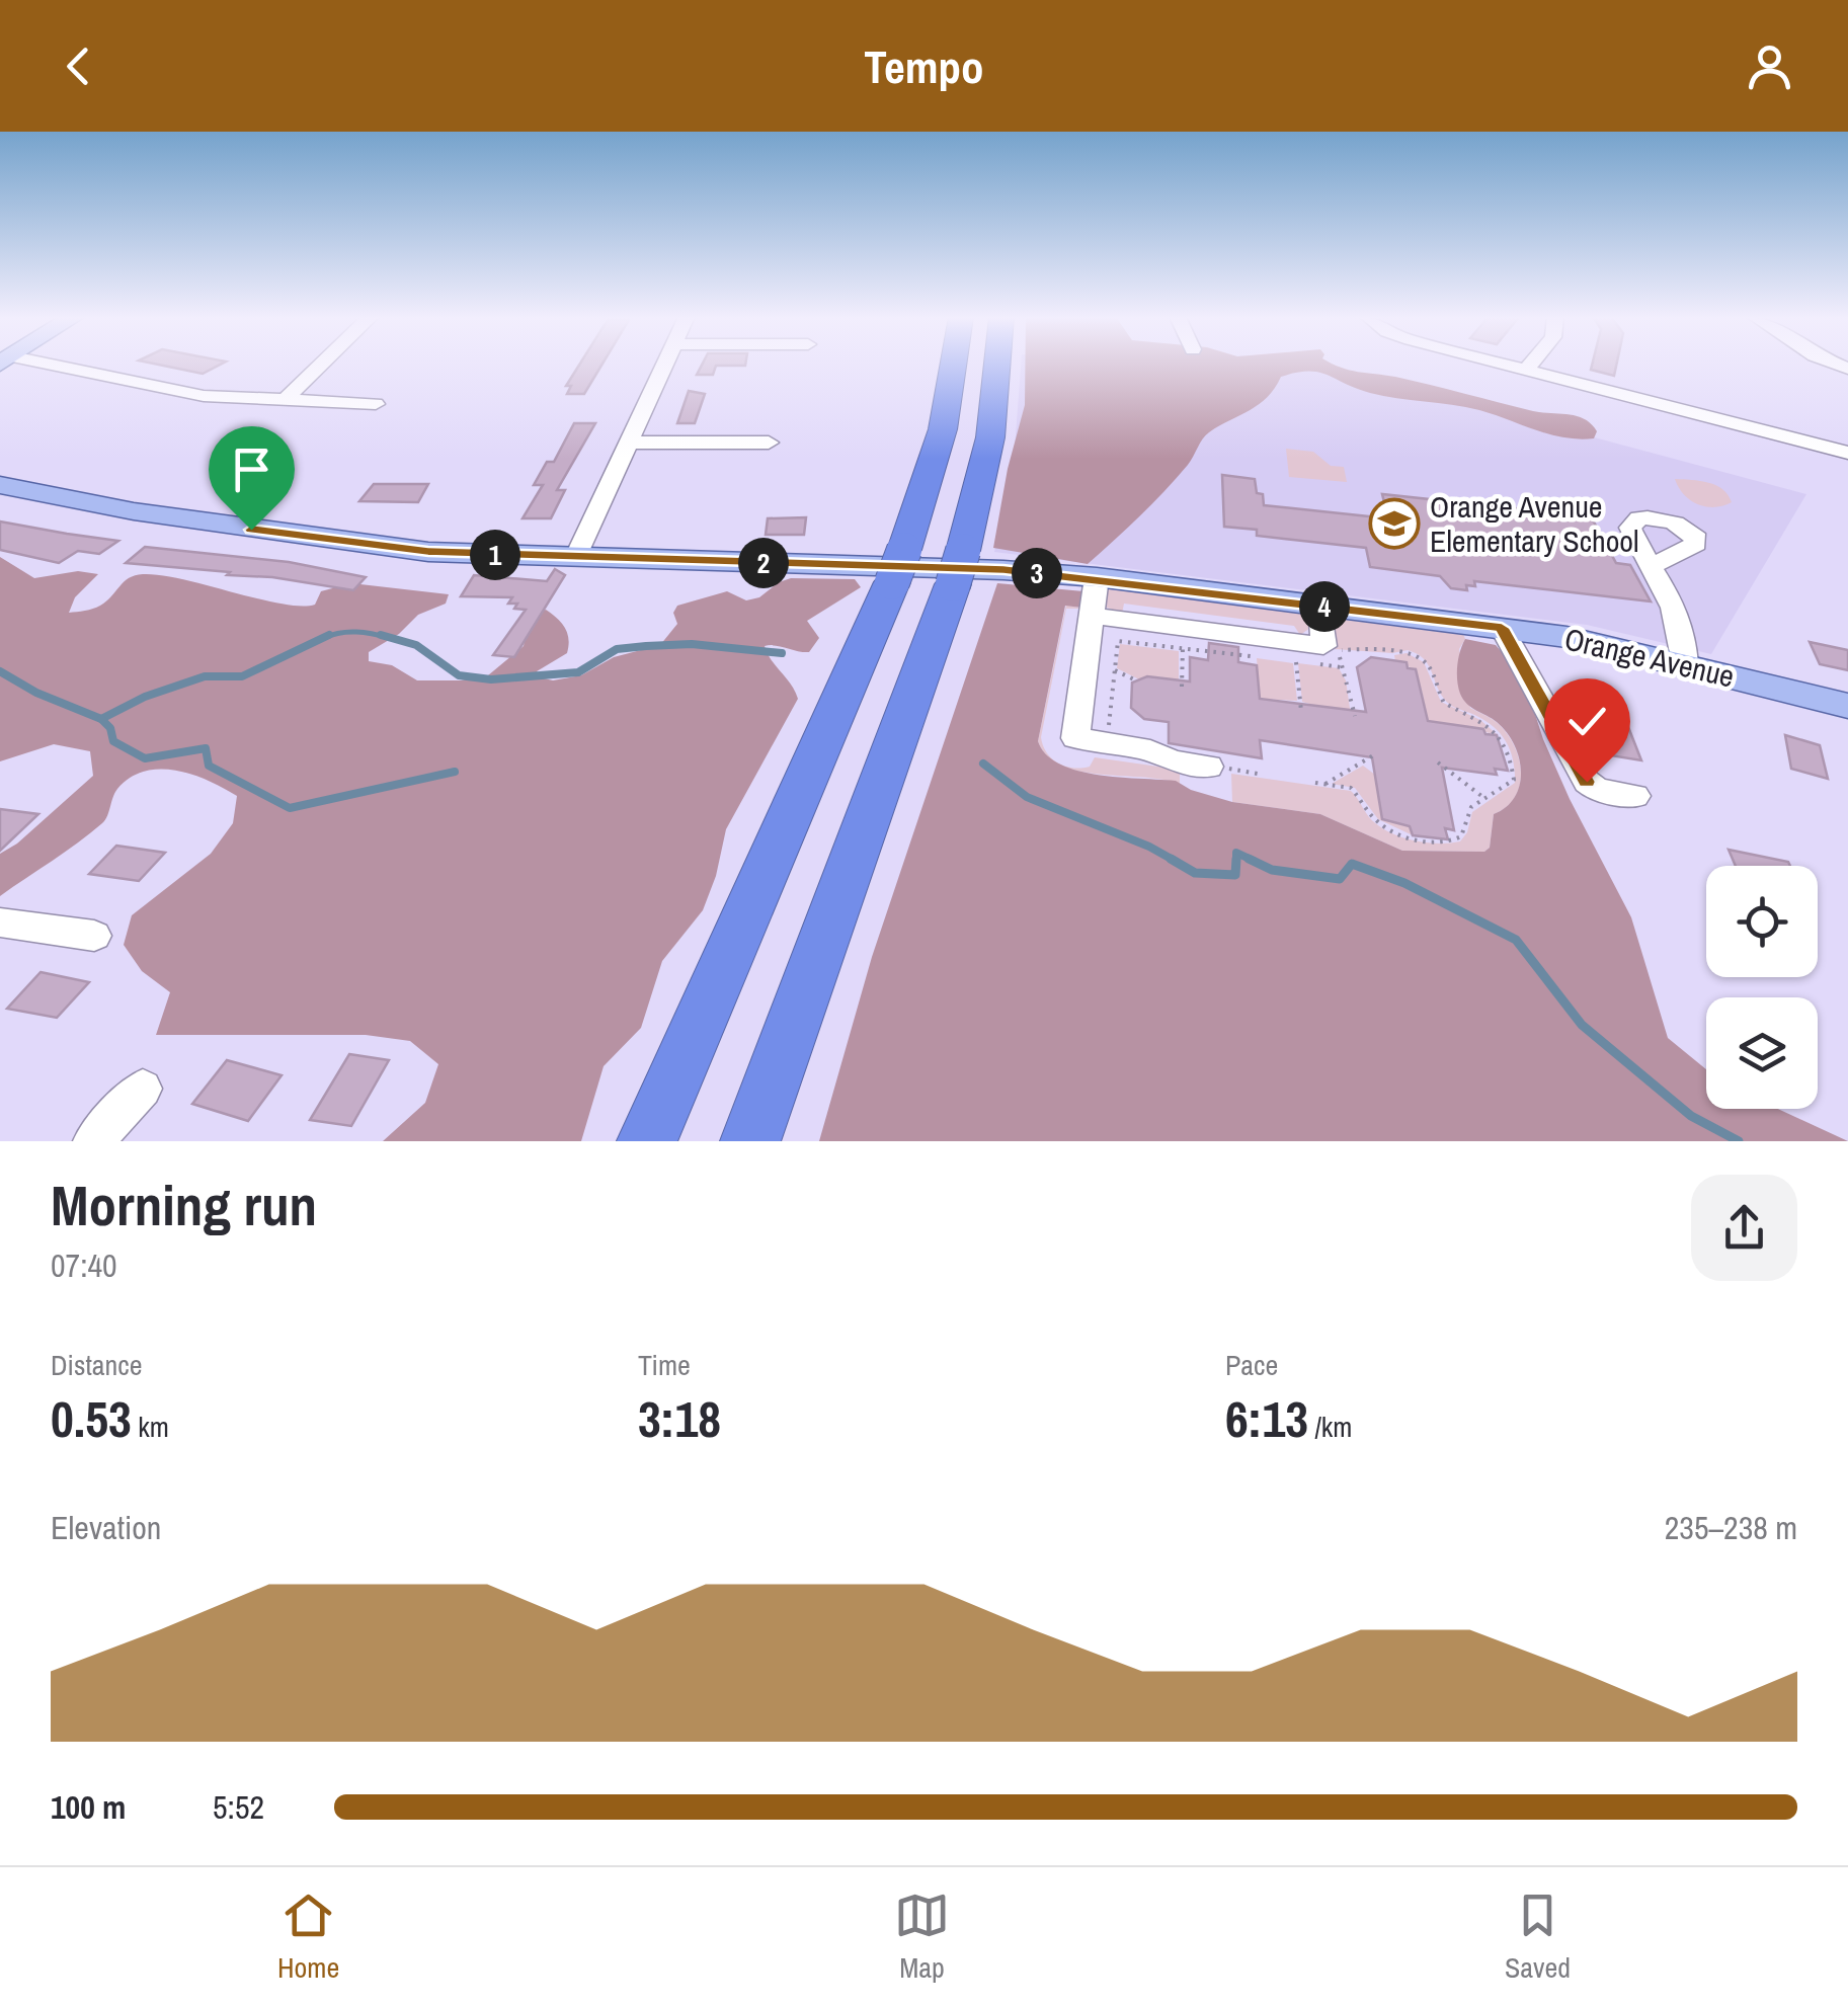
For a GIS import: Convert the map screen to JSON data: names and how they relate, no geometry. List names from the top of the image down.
{
  "streets": {
    "main road": ["Orange Avenue"]
  },
  "places": {
    "school or university": ["Orange Avenue Elementary School"]
  },
  "page": {
    "header": "Tempo",
    "pins": [
      "1",
      "2",
      "3",
      "4"
    ],
    "heading": ["Morning run", "07:40"],
    "stats": [
      ["Distance", "0.53 km"],
      ["Time", "3:18"],
      ["Pace", "6:13 /km"]
    ],
    "chart": ["Elevation", "235–238 m"],
    "list": [
      {
        "name": "100 m",
        "note": "5:52"
      }
    ],
    "tabs": ["Home", "Map", "Saved"]
  }
}
